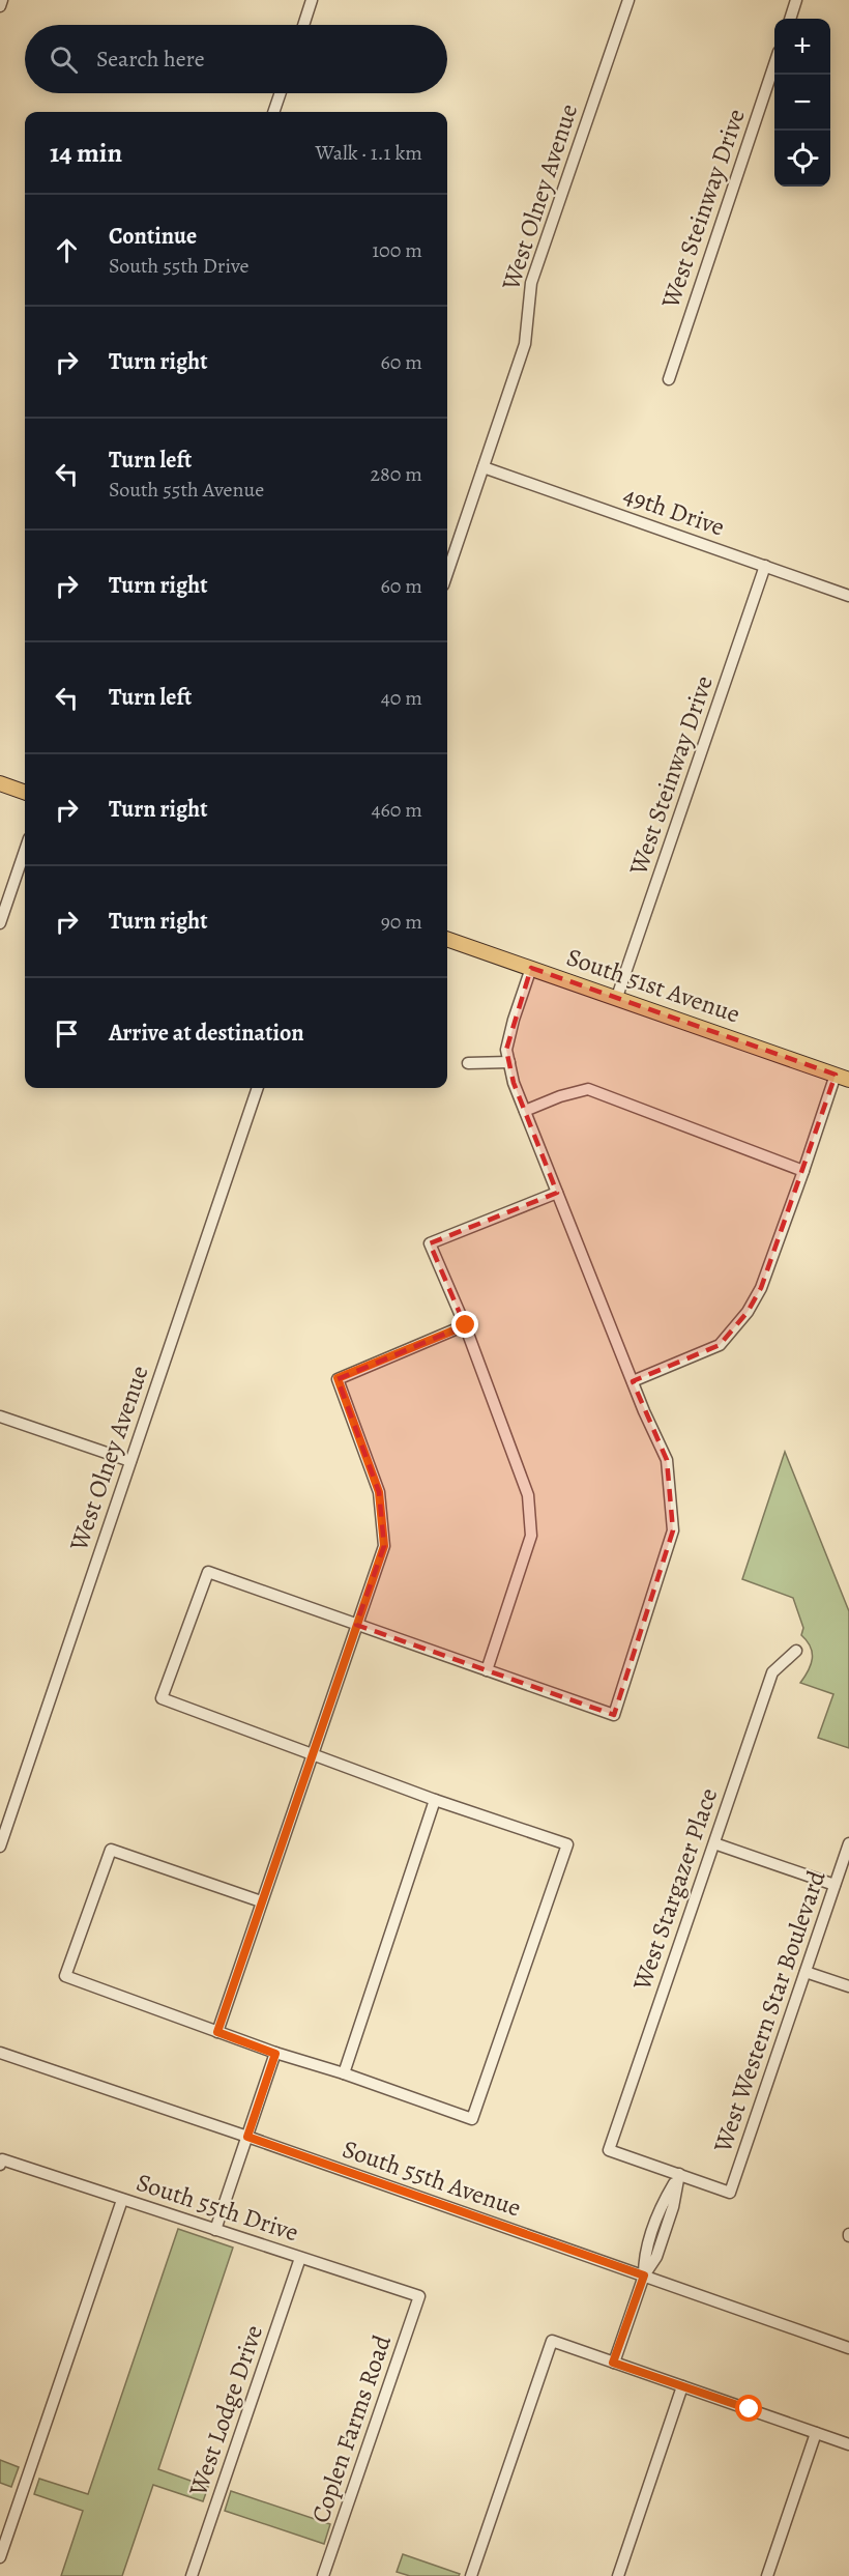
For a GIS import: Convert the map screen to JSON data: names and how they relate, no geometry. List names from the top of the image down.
{
  "streets": {
    "main road": ["South 51st Avenue"],
    "street": [
      "West Olney Avenue",
      "West Steinway Drive",
      "49th Drive",
      "West Stargazer Place",
      "West Western Star Boulevard",
      "South 55th Avenue",
      "South 55th Drive",
      "West Lodge Drive",
      "Coplen Farms Road"
    ]
  },
  "crossings": [
    ["West Olney Avenue", "49th Drive"],
    ["West Steinway Drive", "49th Drive"],
    ["West Steinway Drive", "South 51st Avenue"],
    ["West Stargazer Place", "West Western Star Boulevard"],
    ["South 55th Drive", "West Lodge Drive"],
    ["South 55th Drive", "Coplen Farms Road"]
  ],
  "page": {
    "map_buttons": ["+", "−"],
    "search": "Search here",
    "heading": ["14 min", "Walk · 1.1 km"],
    "list": [
      ["Continue", "South 55th Drive", "100 m"],
      ["Turn right", "60 m"],
      ["Turn left", "South 55th Avenue", "280 m"],
      ["Turn right", "60 m"],
      ["Turn left", "40 m"],
      ["Turn right", "460 m"],
      ["Turn right", "90 m"],
      "Arrive at destination"
    ]
  }
}
